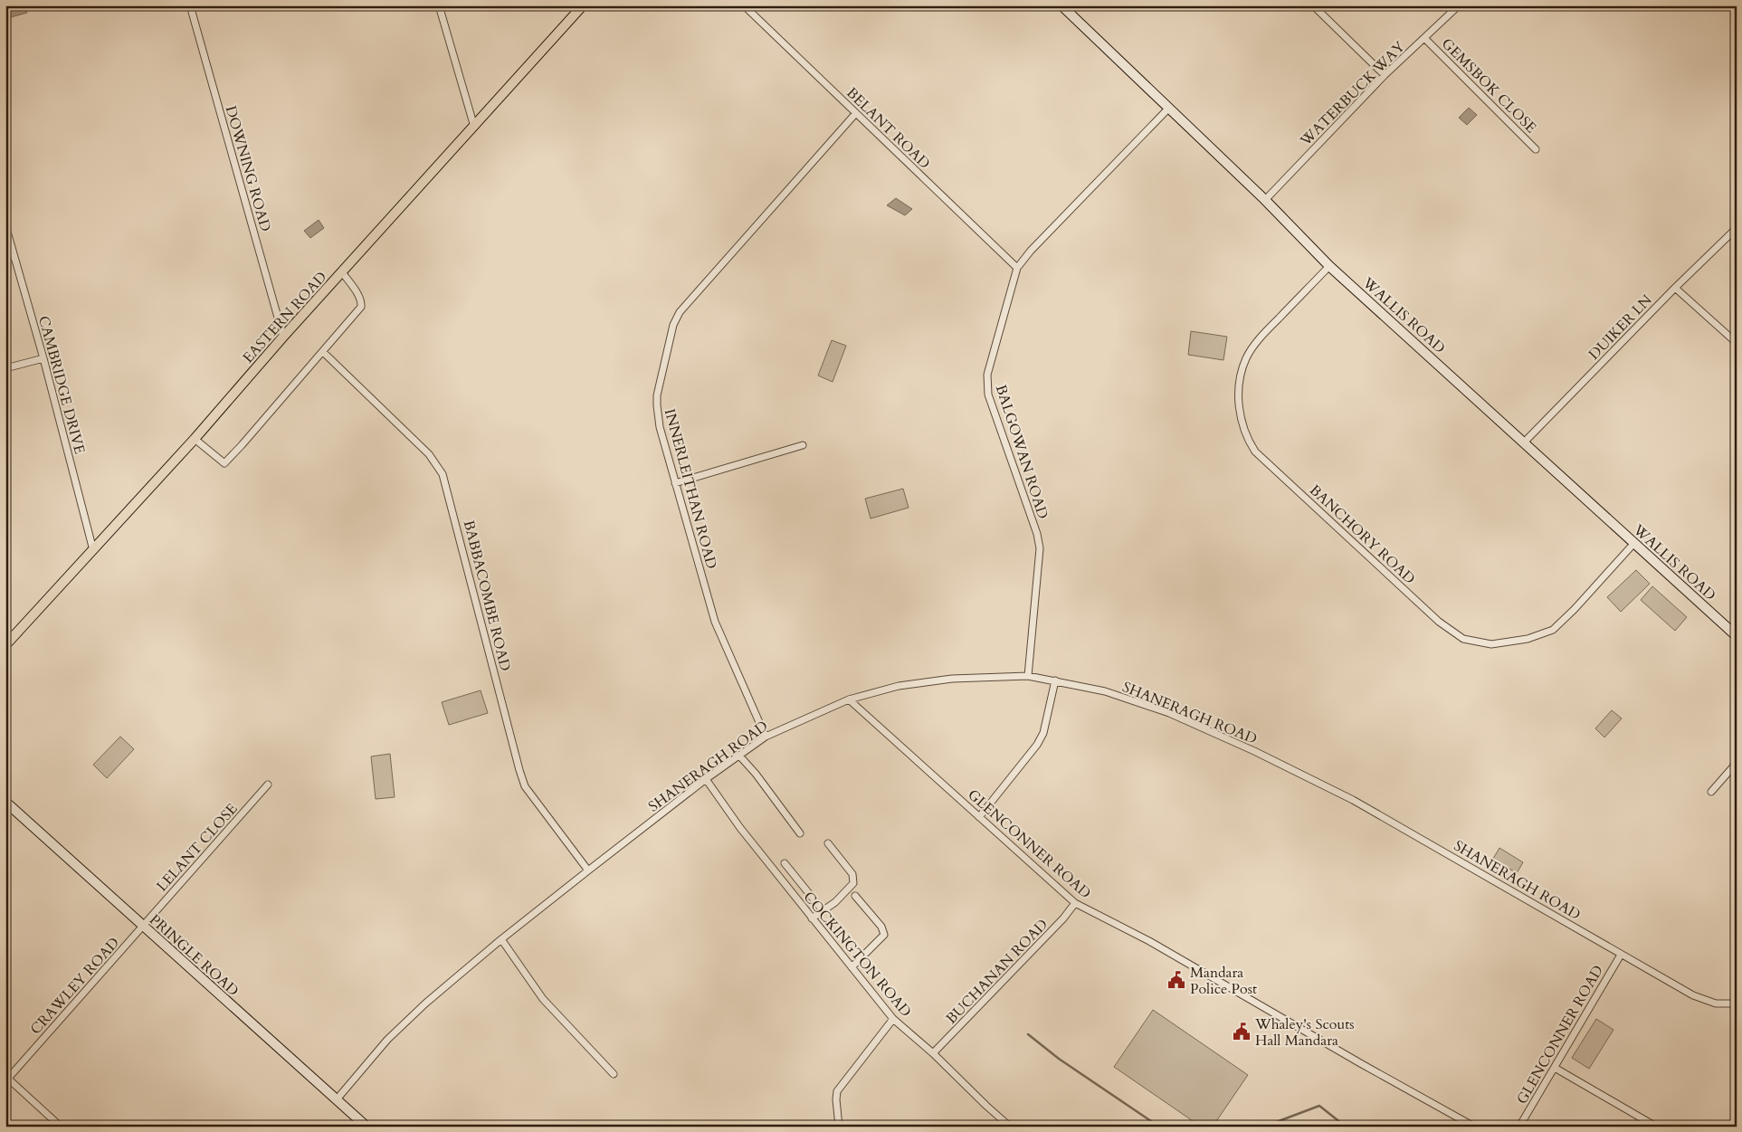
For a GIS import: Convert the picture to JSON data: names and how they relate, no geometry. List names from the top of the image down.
{
  "streets": {
    "main road": ["EASTERN ROAD"],
    "street": [
      "GEMSBOK CLOSE",
      "WATERBUCK WAY",
      "BELANT ROAD",
      "DOWNING ROAD",
      "WALLIS ROAD",
      "DUIKER LN",
      "CAMBRIDGE DRIVE",
      "BALGOWAN ROAD",
      "INNERLEITHAN ROAD",
      "BANCHORY ROAD",
      "BABBACOMBE ROAD",
      "SHANERAGH ROAD",
      "GLENCONNER ROAD",
      "LELANT CLOSE",
      "COCKINGTON ROAD",
      "PRINGLE ROAD",
      "BUCHANAN ROAD",
      "CRAWLEY ROAD"
    ]
  },
  "crossings": [
    ["GEMSBOK CLOSE", "WATERBUCK WAY"],
    ["WATERBUCK WAY", "WALLIS ROAD"],
    ["BELANT ROAD", "BALGOWAN ROAD"],
    ["BELANT ROAD", "INNERLEITHAN ROAD"],
    ["DOWNING ROAD", "EASTERN ROAD"],
    ["WALLIS ROAD", "DUIKER LN"],
    ["WALLIS ROAD", "BALGOWAN ROAD"],
    ["WALLIS ROAD", "BANCHORY ROAD"],
    ["EASTERN ROAD", "CAMBRIDGE DRIVE"],
    ["BALGOWAN ROAD", "SHANERAGH ROAD"],
    ["INNERLEITHAN ROAD", "SHANERAGH ROAD"],
    ["BABBACOMBE ROAD", "SHANERAGH ROAD"],
    ["SHANERAGH ROAD", "GLENCONNER ROAD"],
    ["SHANERAGH ROAD", "COCKINGTON ROAD"],
    ["SHANERAGH ROAD", "PRINGLE ROAD"],
    ["GLENCONNER ROAD", "BUCHANAN ROAD"],
    ["LELANT CLOSE", "PRINGLE ROAD"],
    ["LELANT CLOSE", "CRAWLEY ROAD"],
    ["COCKINGTON ROAD", "BUCHANAN ROAD"],
    ["PRINGLE ROAD", "CRAWLEY ROAD"]
  ],
  "places": {
    "public building": ["Mandara Police Post", "Whaley's Scouts Hall Mandara"]
  }
}
